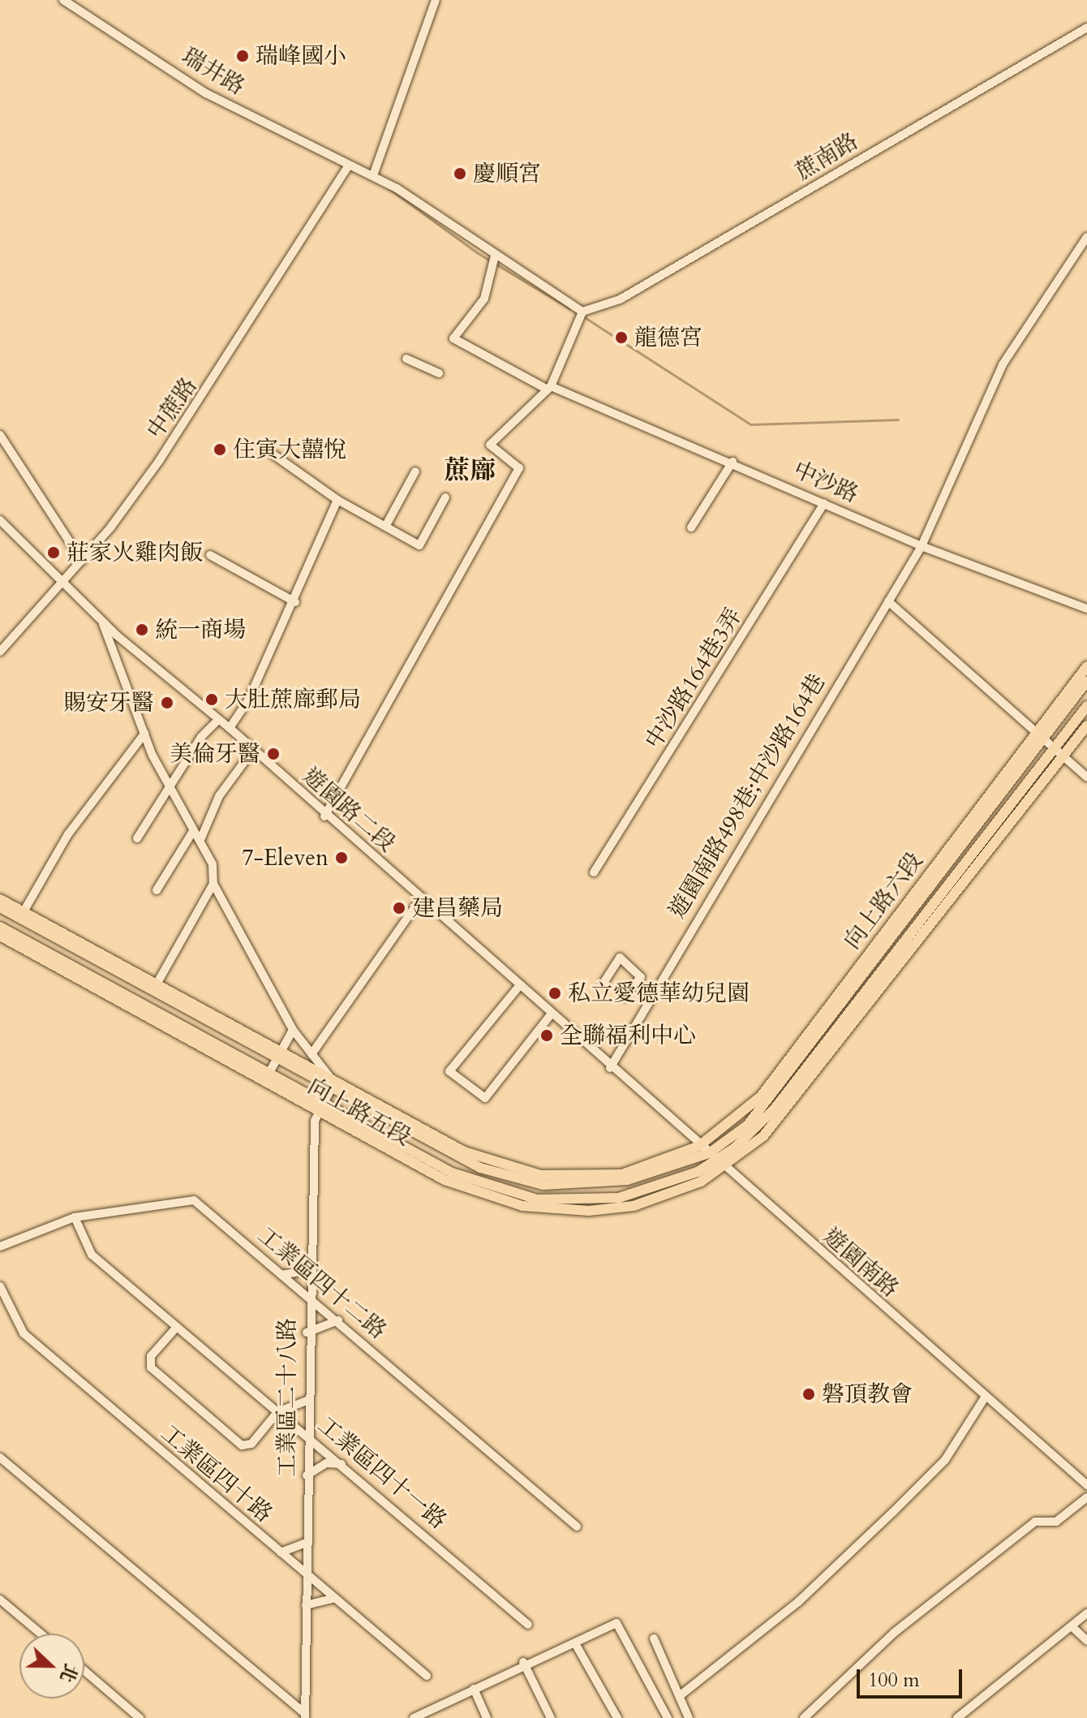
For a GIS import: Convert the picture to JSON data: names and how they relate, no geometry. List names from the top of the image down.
{
  "streets": {
    "main road": ["向上路六段", "向上路五段"],
    "street": [
      "瑞井路",
      "蔗南路",
      "中蔗路",
      "中沙路",
      "中沙路164巷3弄",
      "遊園南路498巷;中沙路164巷",
      "遊園路二段",
      "遊園南路",
      "工業區四十二路",
      "工業區二十八路",
      "工業區四十一路",
      "工業區四十路"
    ]
  },
  "crossings": [
    ["瑞井路", "蔗南路"],
    ["瑞井路", "中蔗路"],
    ["瑞井路", "中沙路"],
    ["中蔗路", "遊園路二段"],
    ["中沙路", "中沙路164巷3弄"],
    ["中沙路", "遊園南路498巷;中沙路164巷"],
    ["遊園南路498巷;中沙路164巷", "遊園路二段"],
    ["遊園南路498巷;中沙路164巷", "遊園南路"],
    ["遊園路二段", "遊園南路"],
    ["向上路六段", "向上路五段"],
    ["向上路六段", "遊園南路"],
    ["向上路五段", "遊園南路"],
    ["向上路五段", "工業區二十八路"],
    ["工業區四十二路", "工業區二十八路"],
    ["工業區四十二路", "工業區四十一路"],
    ["工業區二十八路", "工業區四十一路"],
    ["工業區二十八路", "工業區四十路"]
  ],
  "districts": ["蔗廍"],
  "places": [
    "瑞峰國小",
    "慶順宮",
    "龍德宮",
    "住寅大囍悅",
    "莊家火雞肉飯",
    "統一商場",
    "大肚蔗廍郵局",
    "賜安牙醫",
    "美倫牙醫",
    "7-Eleven",
    "建昌藥局",
    "私立愛德華幼兒園",
    "全聯福利中心",
    "磐頂教會"
  ],
  "scale_bar": "100 m",
  "north": "right"
}
